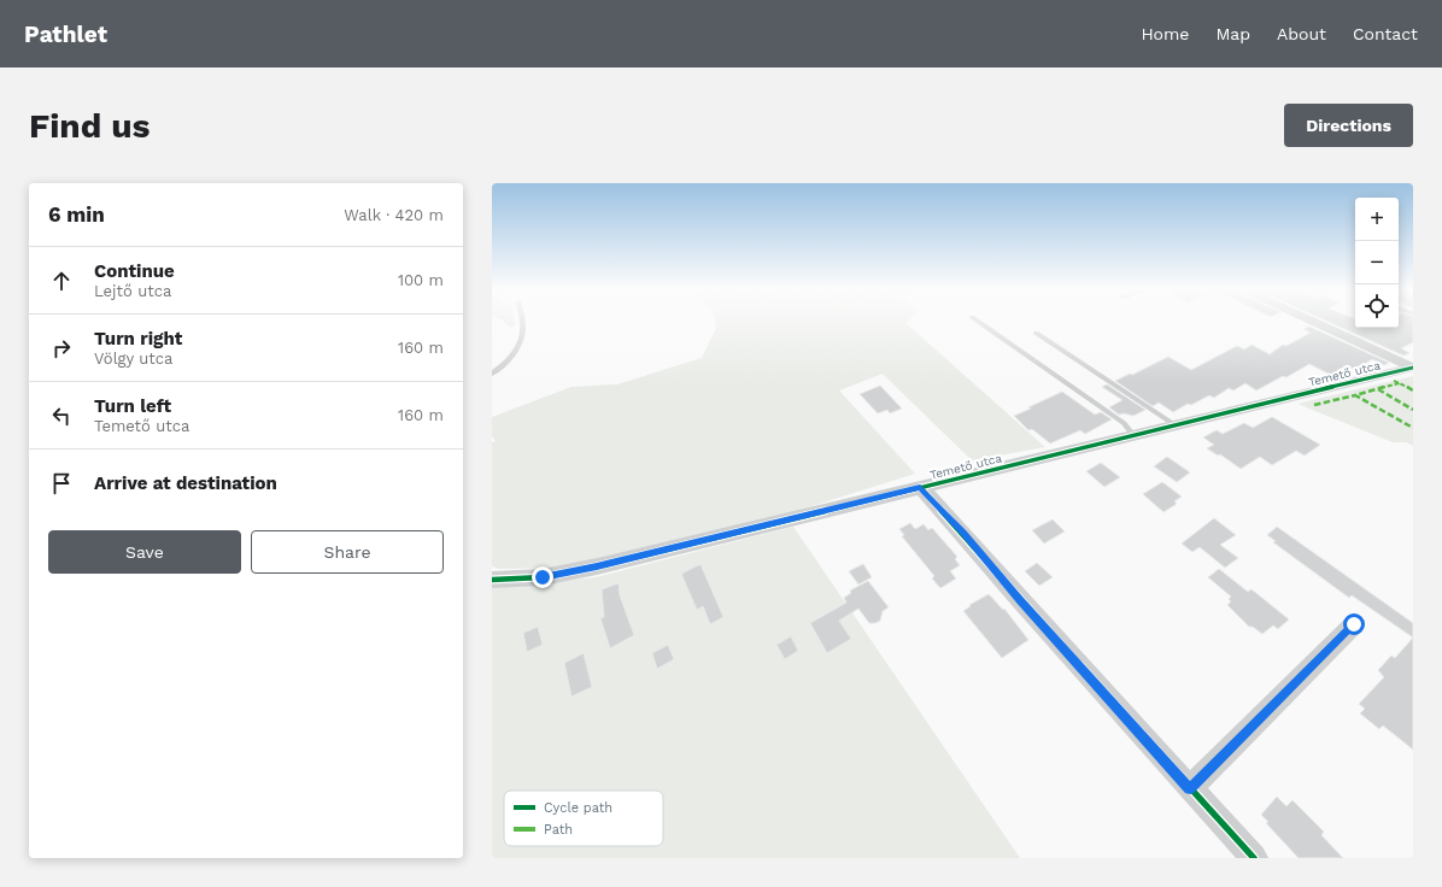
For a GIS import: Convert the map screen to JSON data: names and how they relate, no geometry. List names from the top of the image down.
{
  "streets": {
    "street": ["Temető utca"]
  },
  "legend": ["Cycle path", "Path"],
  "page": {
    "header": "Pathlet",
    "nav": [
      "Home",
      "Map",
      "About",
      "Contact"
    ],
    "buttons": [
      "Directions",
      ["Save", "Share"]
    ],
    "title": "Find us",
    "heading": ["6 min", "Walk · 420 m"],
    "map_buttons": ["+", "−"],
    "list": [
      ["Continue", "Lejtő utca", "100 m"],
      ["Turn right", "Völgy utca", "160 m"],
      ["Turn left", "Temető utca", "160 m"],
      "Arrive at destination"
    ]
  }
}
